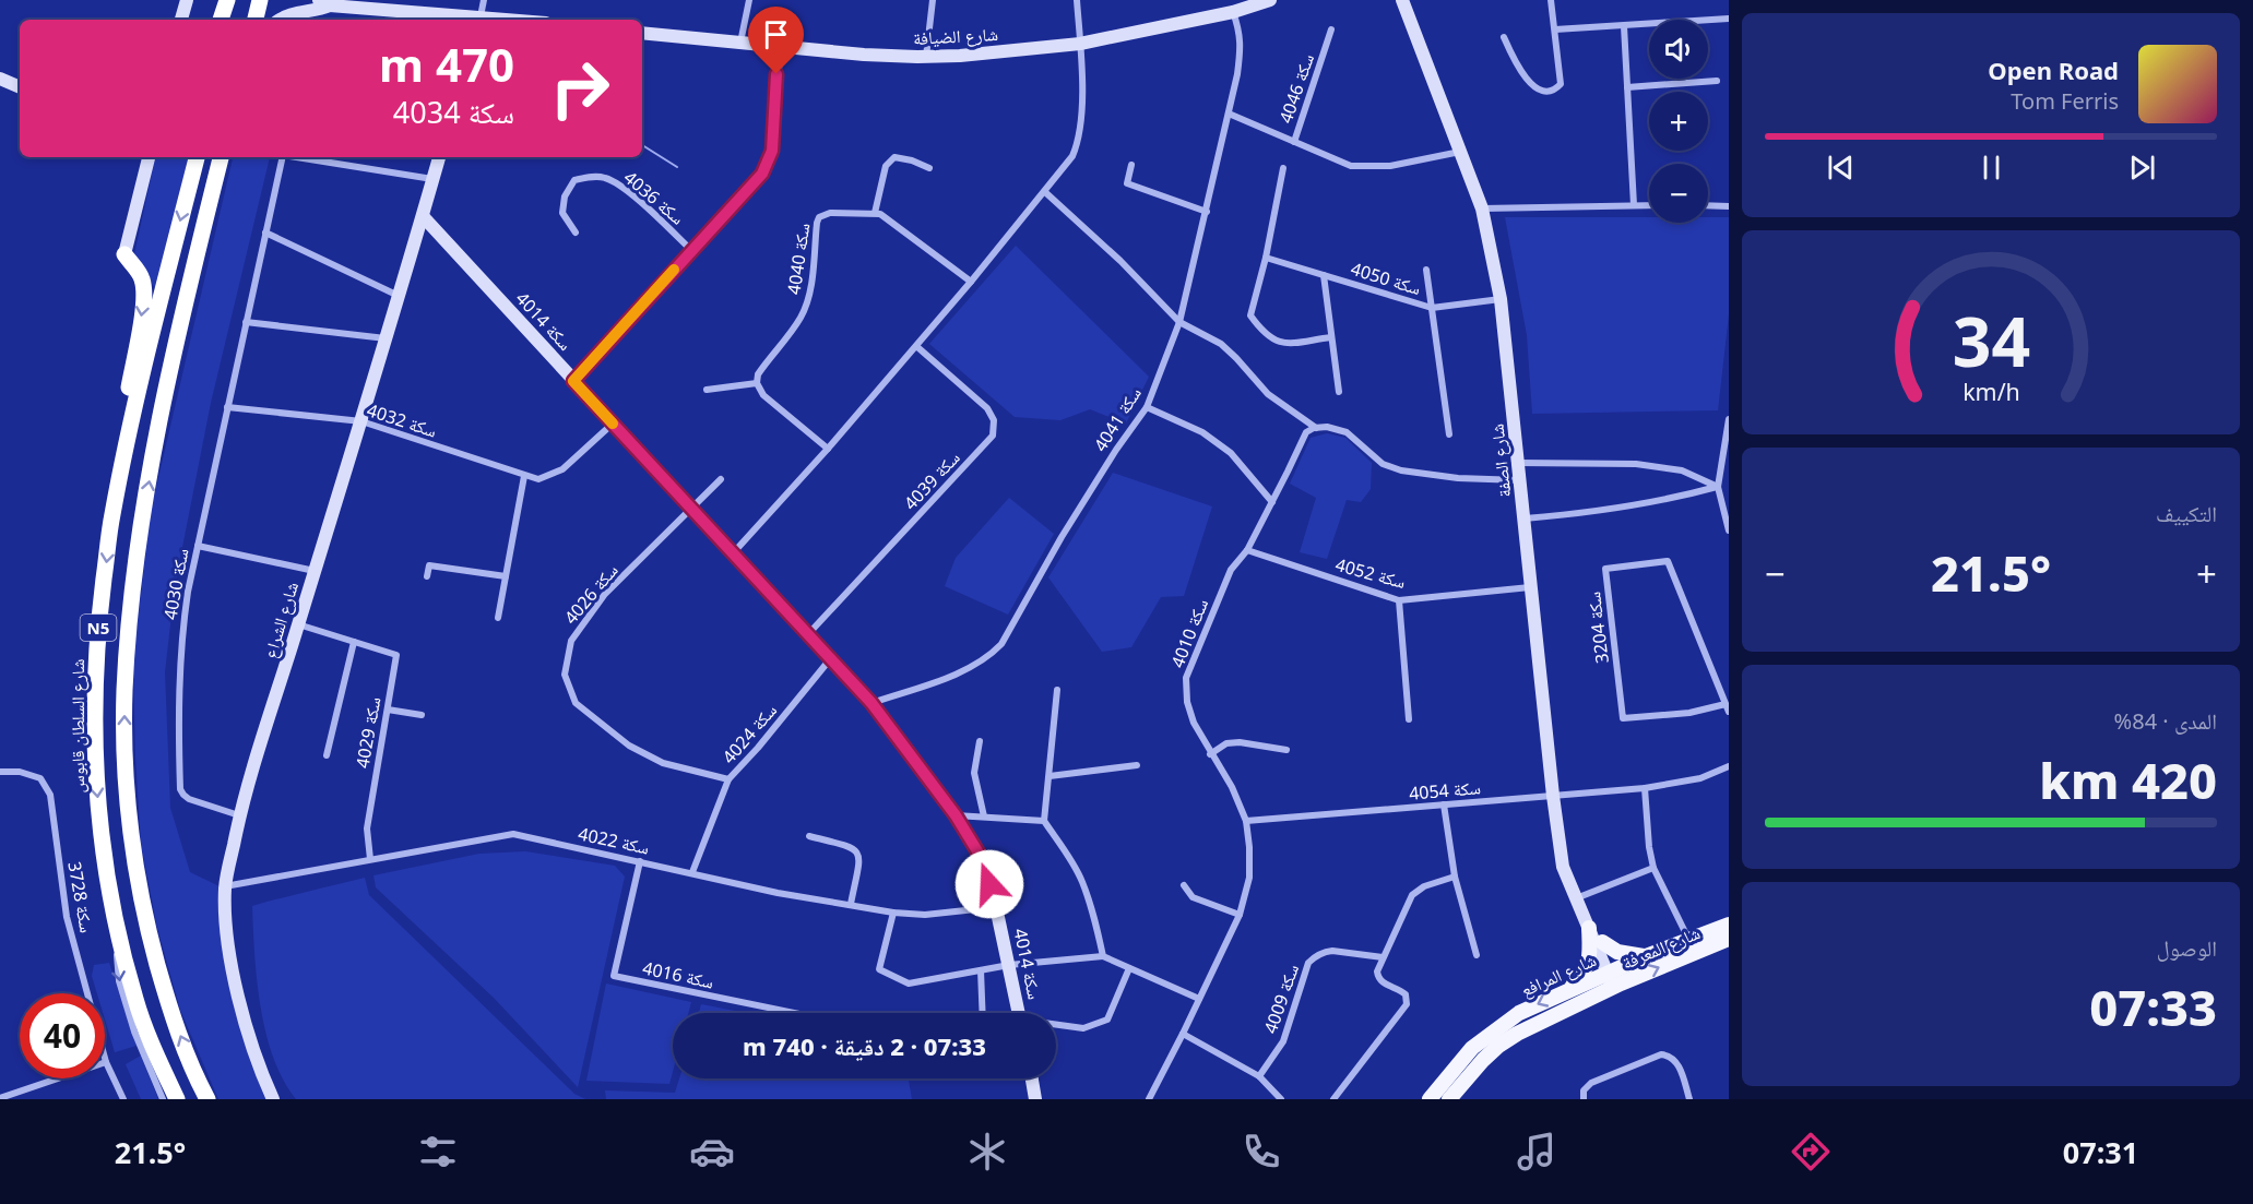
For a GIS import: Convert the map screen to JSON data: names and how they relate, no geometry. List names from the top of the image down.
{
  "streets": {
    "highway": ["N5", "شارع السلطان قابوس"],
    "main road": ["شارع المعرفة", "شارع المرافع"],
    "street": [
      "شارع الضيافة",
      "سكة 4046",
      "سكة 4036",
      "سكة 4040",
      "سكة 4050",
      "سكة 4014",
      "سكة 4041",
      "سكة 4032",
      "شارع الصفة",
      "سكة 4039",
      "سكة 4052",
      "سكة 4030",
      "سكة 4026",
      "شارع الشراع",
      "سكة 3204",
      "سكة 4010",
      "سكة 4029",
      "سكة 4024",
      "سكة 4054",
      "سكة 4022",
      "سكة 3728",
      "سكة 4016",
      "سكة 4009"
    ]
  },
  "crossings": [
    ["شارع الضيافة", "سكة 4041"],
    ["سكة 4046", "شارع الصفة"],
    ["سكة 4050", "شارع الصفة"],
    ["سكة 4014", "سكة 4041"],
    ["سكة 4014", "سكة 4032"],
    ["سكة 4014", "سكة 4039"],
    ["سكة 4014", "سكة 4026"],
    ["سكة 4014", "شارع الشراع"],
    ["سكة 4014", "سكة 4024"],
    ["سكة 4014", "سكة 4022"],
    ["سكة 4032", "سكة 4030"],
    ["سكة 4032", "شارع الشراع"],
    ["شارع الصفة", "سكة 4052"],
    ["شارع الصفة", "سكة 4054"],
    ["شارع الصفة", "شارع المعرفة"],
    ["شارع الصفة", "شارع المرافع"],
    ["سكة 4052", "سكة 4010"],
    ["سكة 4030", "شارع الشراع"],
    ["سكة 4026", "سكة 4024"],
    ["شارع الشراع", "سكة 4029"],
    ["شارع الشراع", "سكة 4022"],
    ["سكة 4010", "سكة 4054"],
    ["سكة 4029", "سكة 4022"],
    ["سكة 4024", "سكة 4022"],
    ["سكة 4022", "سكة 4016"],
    ["شارع المعرفة", "شارع المرافع"]
  ],
  "one_way": ["شارع المعرفة", "شارع المرافع"],
  "page": {
    "map_buttons": ["+", "−"],
    "turn": ["470 m", "سكة 4034"],
    "song": ["Open Road", "Tom Ferris"],
    "tile": [
      "التكييف",
      ["المدى · 84%", "420 km"],
      ["الوصول", "07:33"]
    ],
    "heat": ["−", "21.5°", "+"],
    "limit": "40",
    "trip": "07:33 · 2 دقيقة · 740 m",
    "tabs": ["07:31", "21.5°"],
    "gauge": ["34", "km/h"]
  }
}
